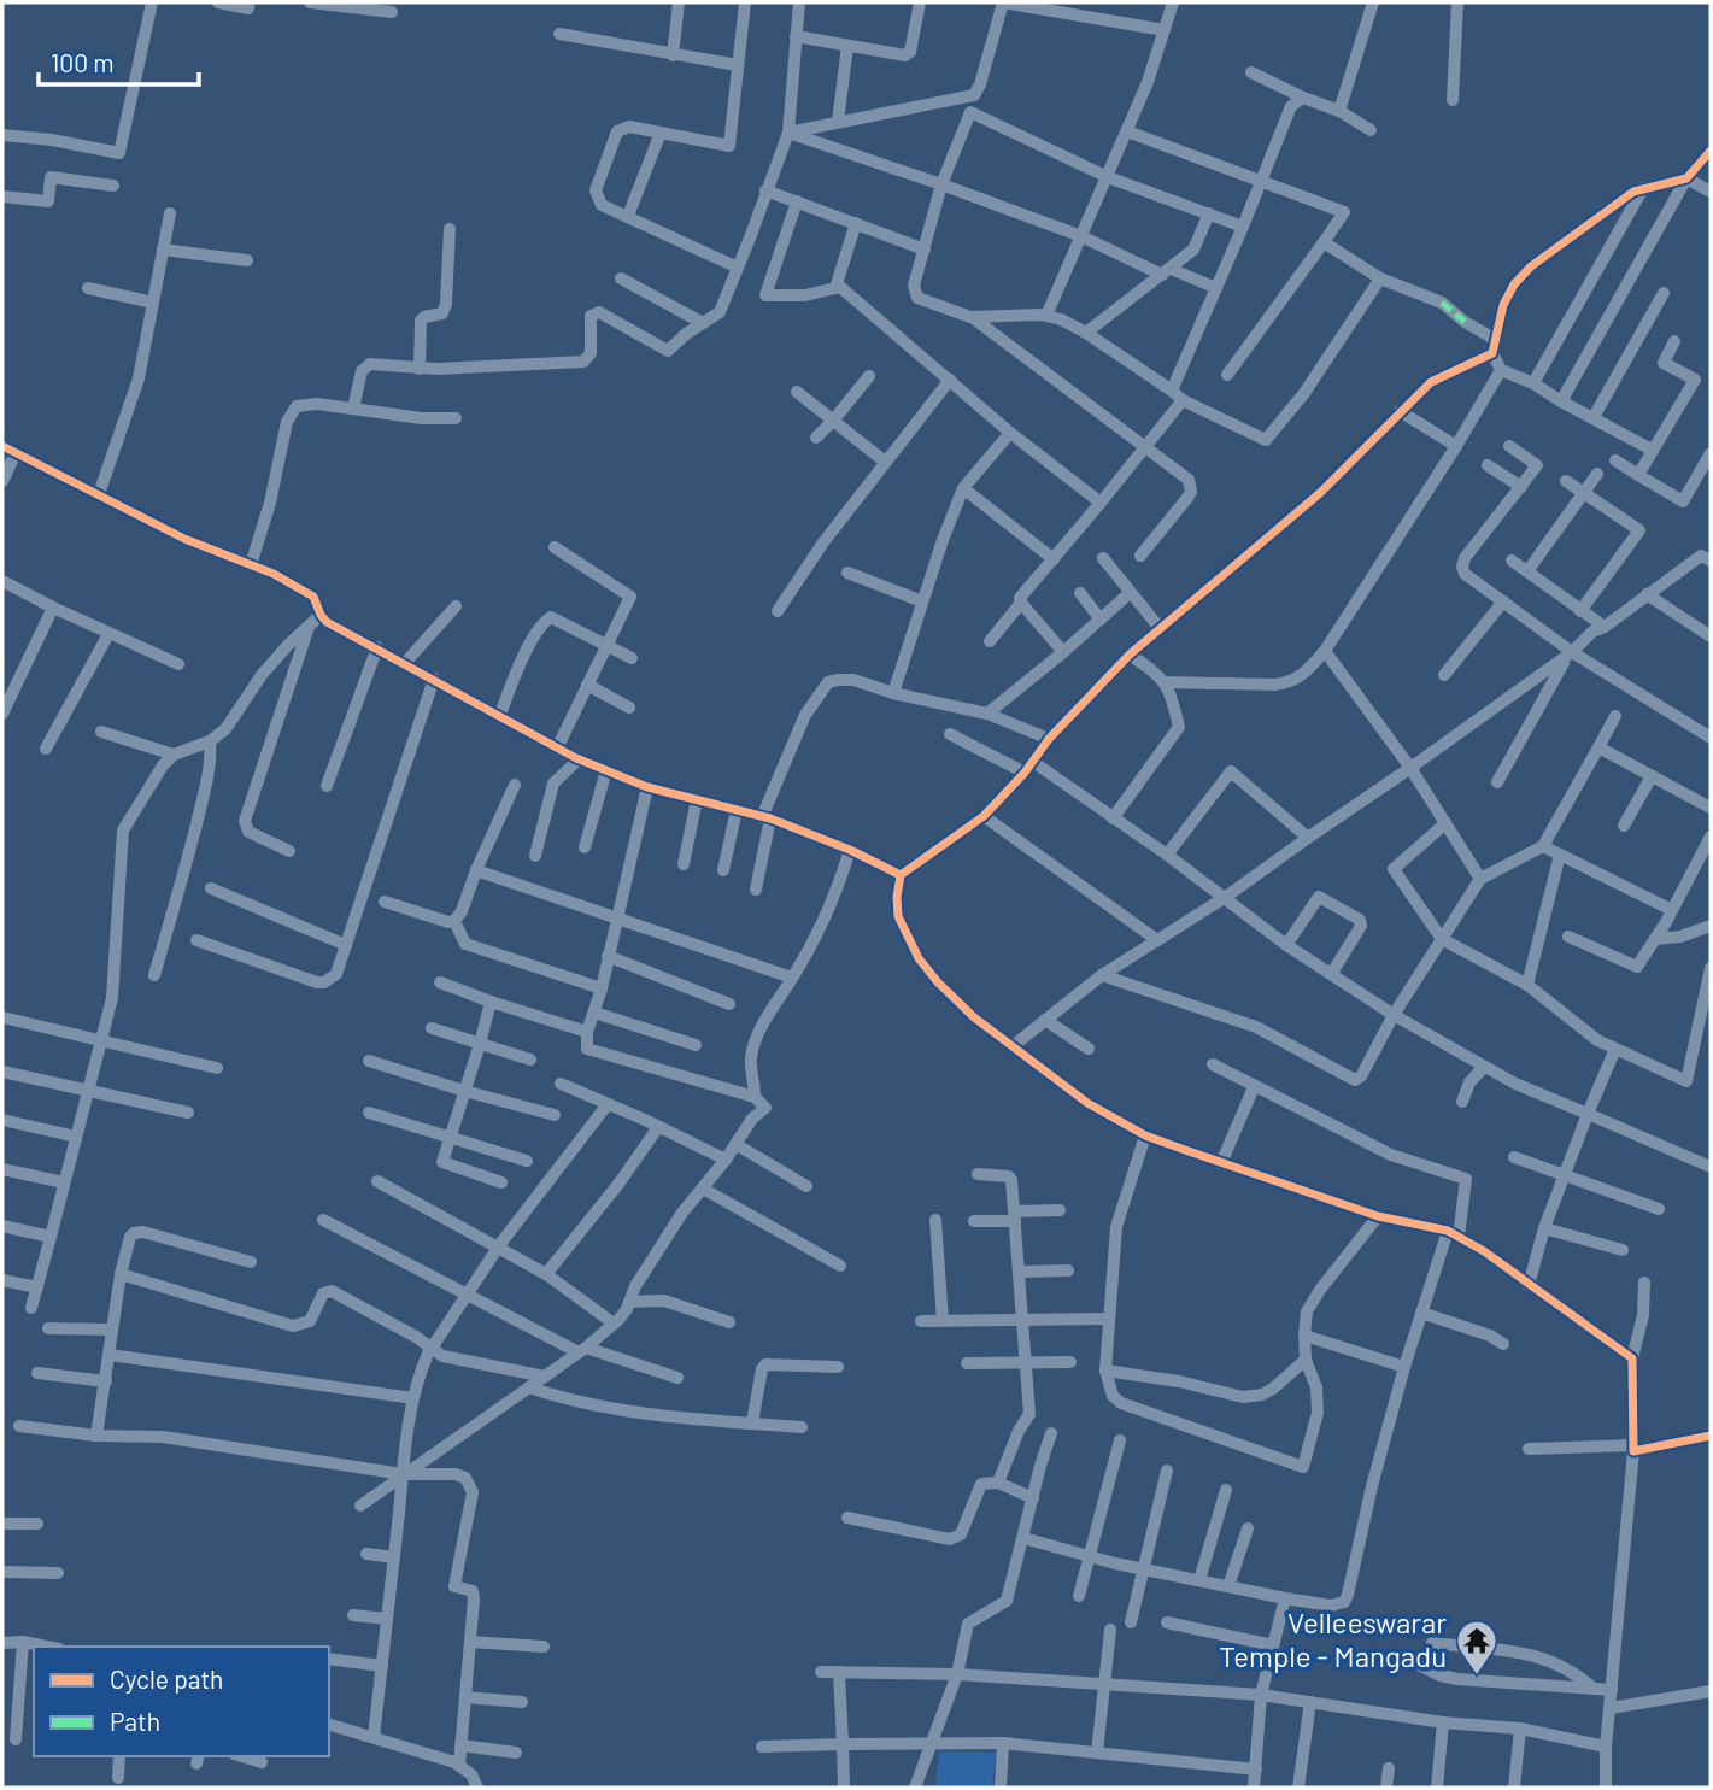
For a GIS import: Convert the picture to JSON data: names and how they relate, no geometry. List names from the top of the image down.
{
  "places": {
    "temple": ["Velleeswarar Temple - Mangadu"]
  },
  "legend": ["Cycle path", "Path"],
  "scale_bar": "100 m"
}
